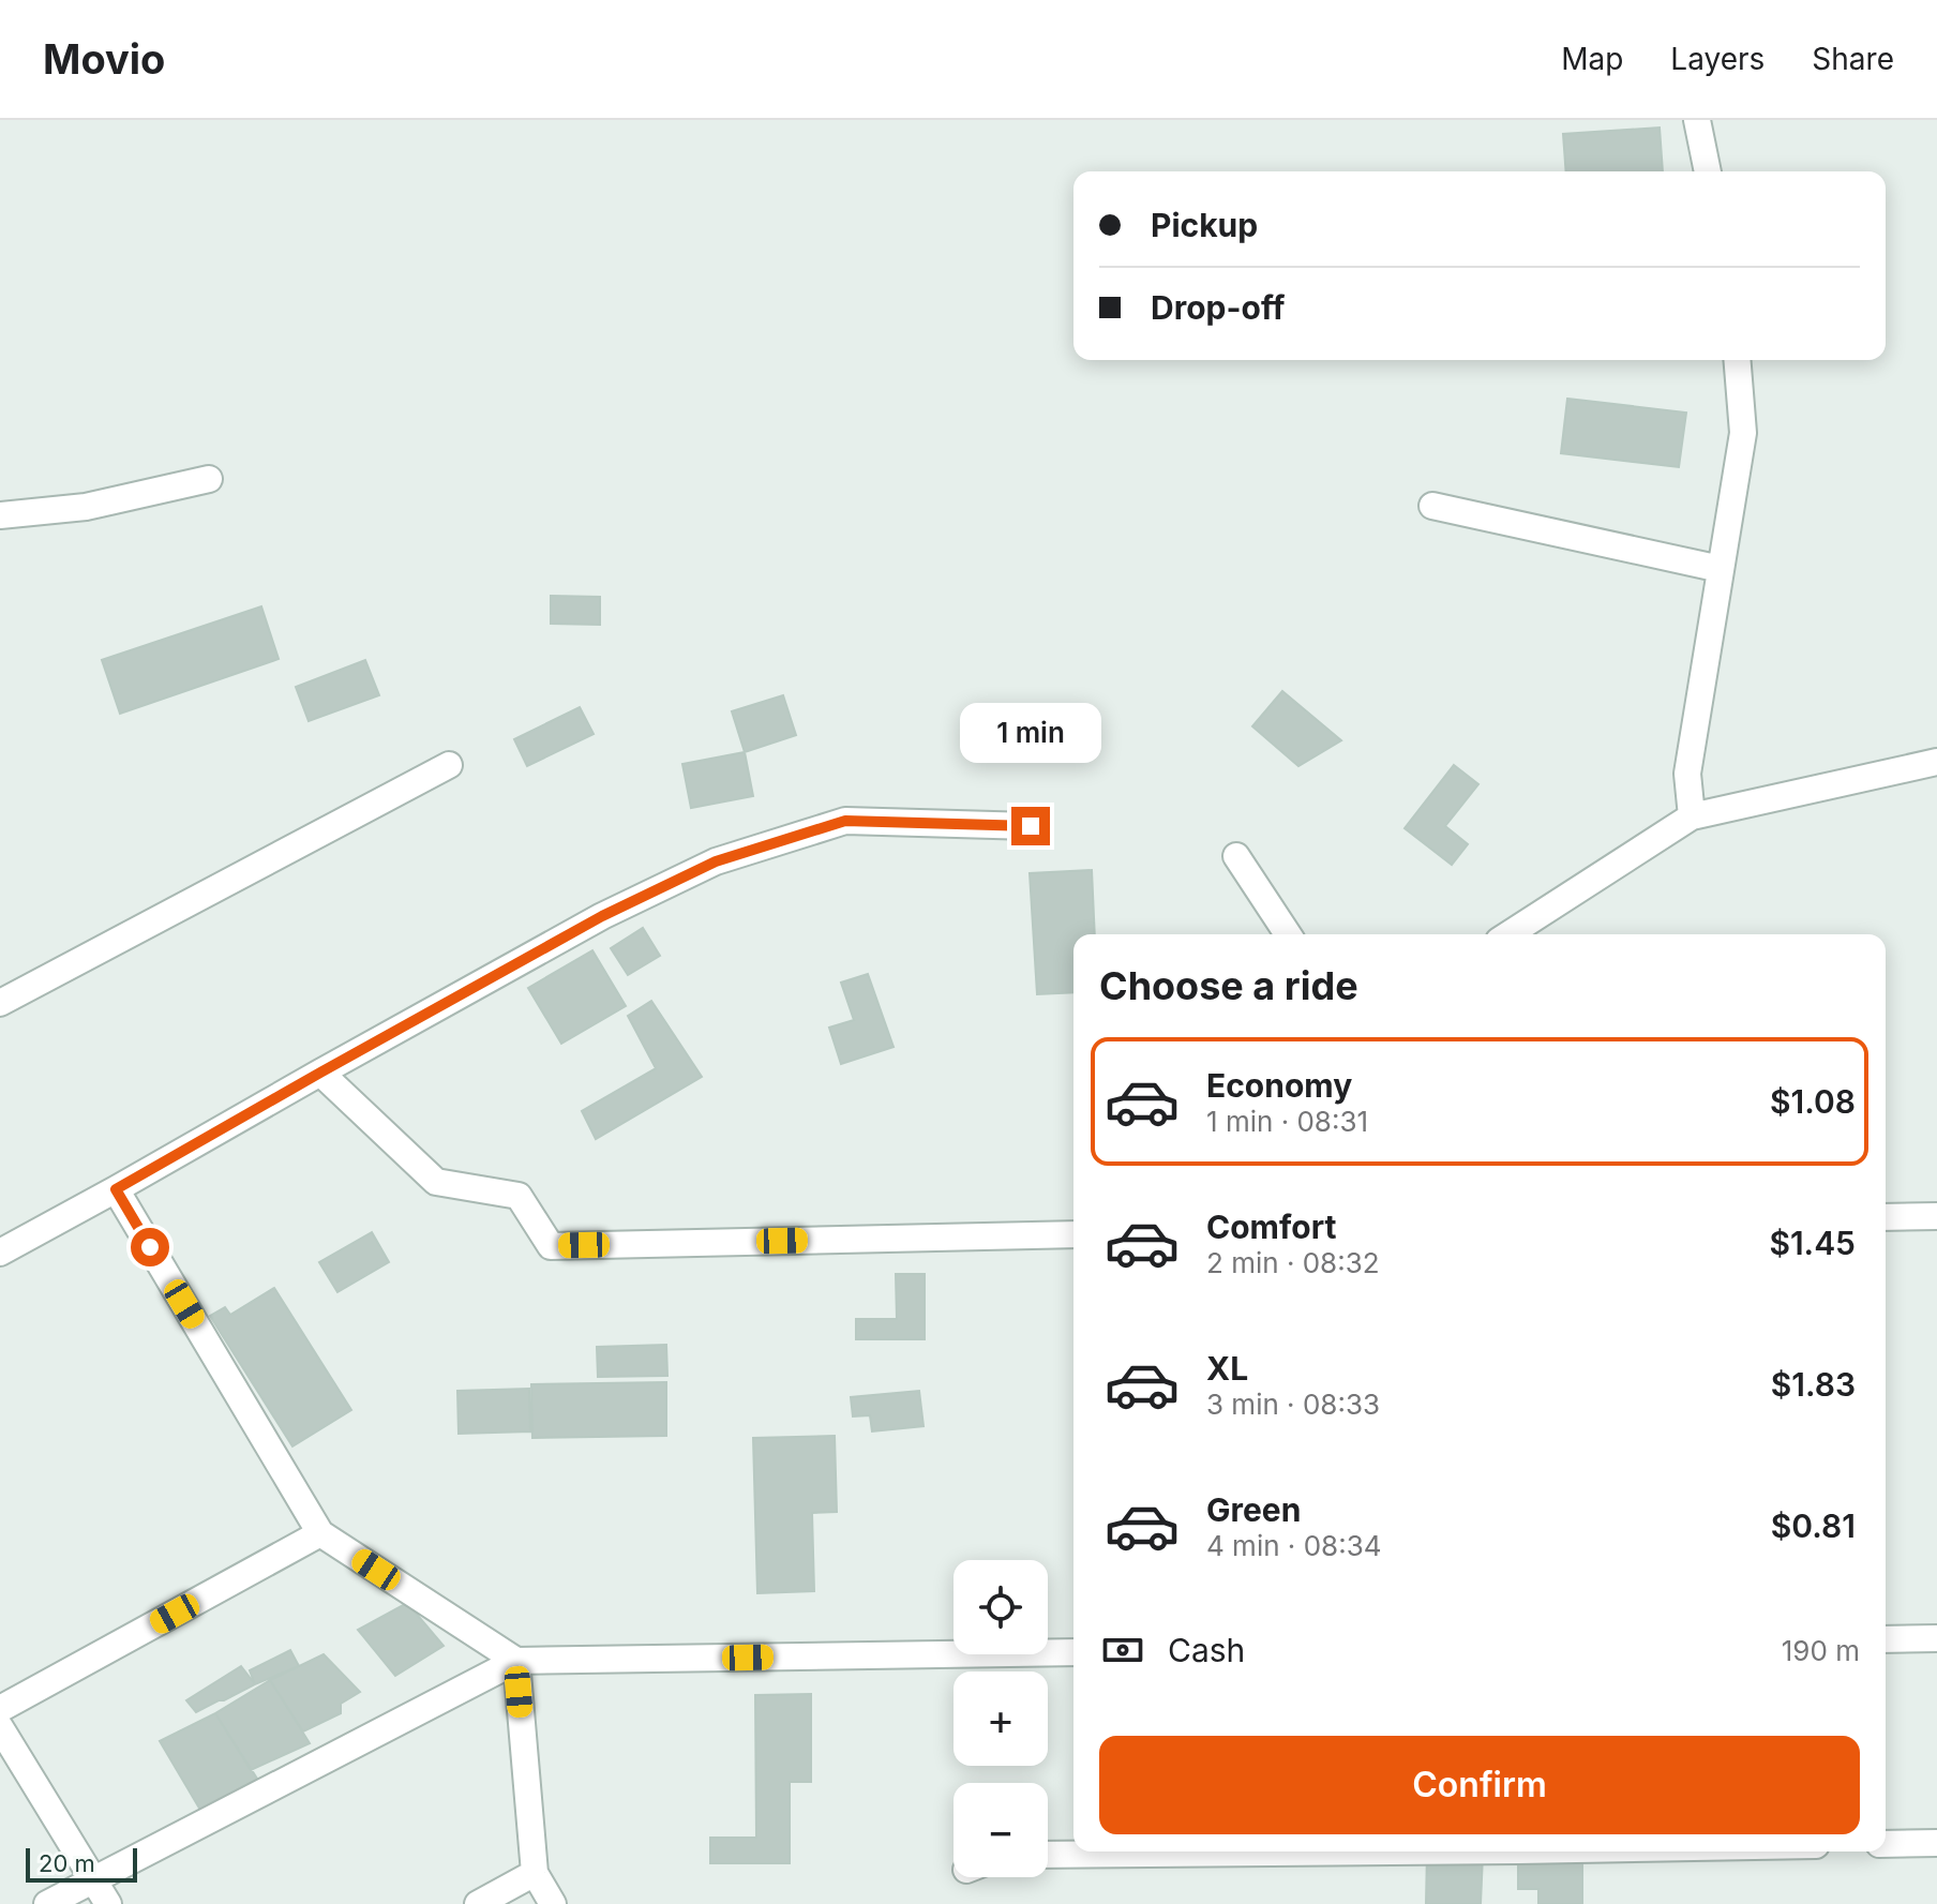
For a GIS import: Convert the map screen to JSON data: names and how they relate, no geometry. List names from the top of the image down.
{
  "scale_bar": "20 m",
  "page": {
    "header": "Movio",
    "nav": ["Map", "Layers", "Share"],
    "banner": ["Pickup", "Drop-off"],
    "bubble": "1 min",
    "heading": "Choose a ride",
    "list": [
      {
        "name": "Economy",
        "note": "1 min · 08:31",
        "value": "$1.08"
      },
      {
        "name": "Comfort",
        "note": "2 min · 08:32",
        "value": "$1.45"
      },
      {
        "name": "XL",
        "note": "3 min · 08:33",
        "value": "$1.83"
      },
      {
        "name": "Green",
        "note": "4 min · 08:34",
        "value": "$0.81"
      }
    ],
    "map_buttons": ["+", "−"],
    "pay": ["Cash", "190 m"],
    "buttons": "Confirm",
    "scale": "20 m"
  }
}
